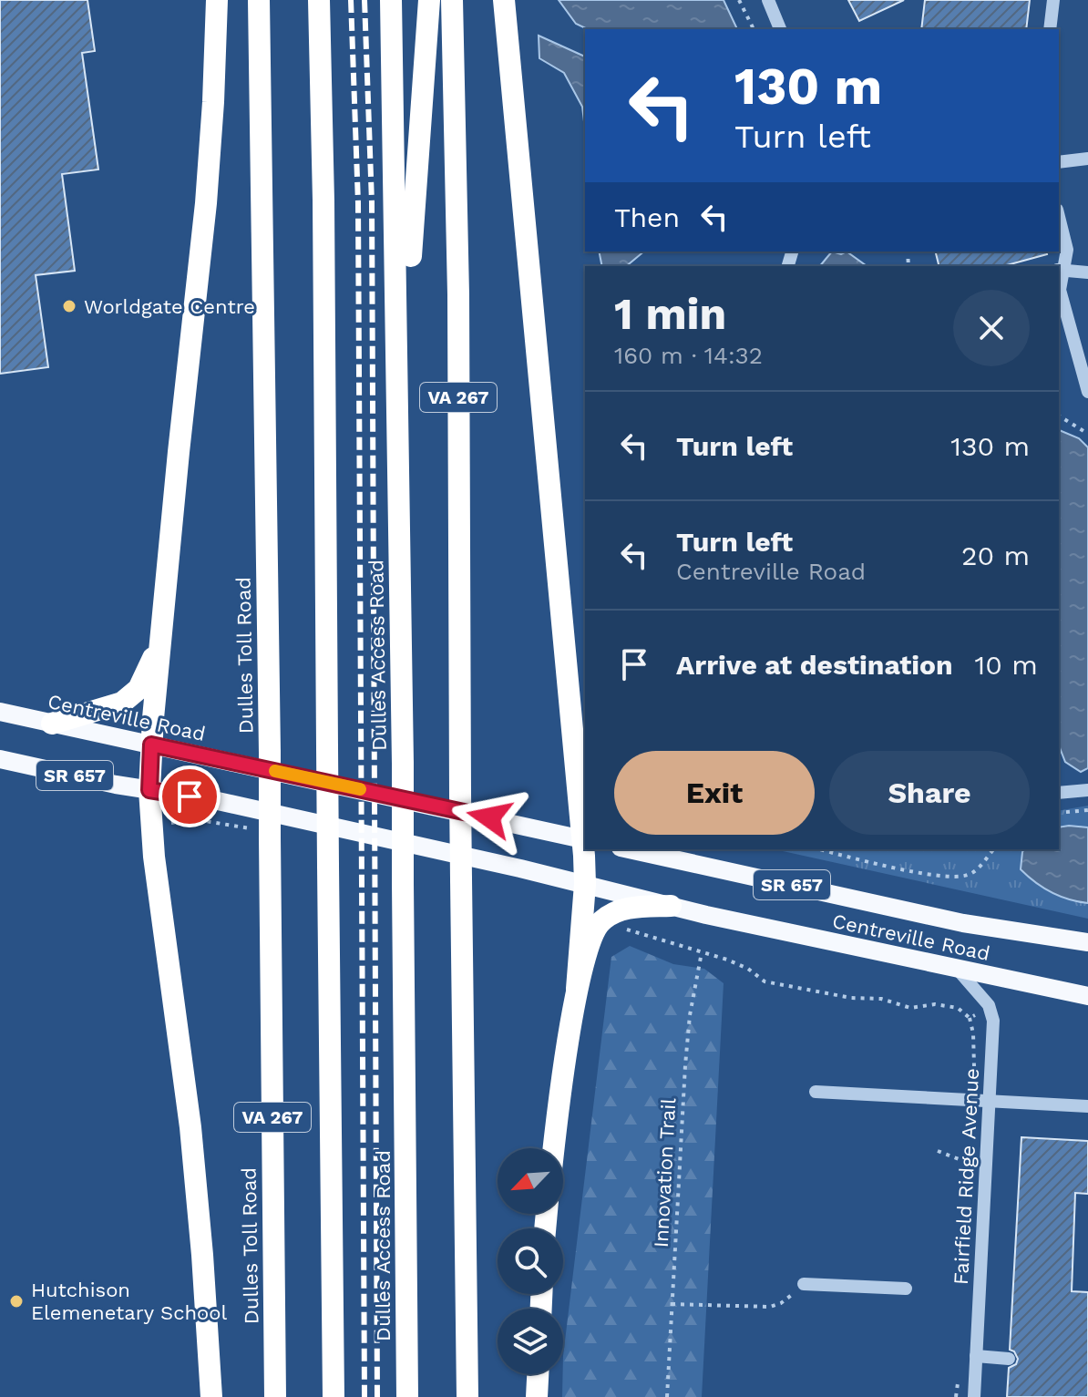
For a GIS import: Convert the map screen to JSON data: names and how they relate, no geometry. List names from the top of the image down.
{
  "streets": {
    "highway": ["VA 267", "Dulles Toll Road", "Dulles Access Road"],
    "main road": ["Centreville Road", "SR 657"],
    "street": ["Fairfield Ridge Avenue"],
    "path": ["Innovation Trail"]
  },
  "crossings": [
    ["Centreville Road", "Fairfield Ridge Avenue"]
  ],
  "places": ["Worldgate Centre", "Hutchison Elemenetary School"],
  "north": "bottom left",
  "page": {
    "turn": ["130 m", "Turn left"],
    "then": "Then",
    "heading": ["1 min", "160 m · 14:32"],
    "list": [
      {
        "name": "Turn left",
        "value": "130 m"
      },
      {
        "name": "Turn left",
        "note": "Centreville Road",
        "value": "20 m"
      },
      {
        "name": "Arrive at destination",
        "value": "10 m"
      }
    ],
    "buttons": ["Exit", "Share"]
  }
}
